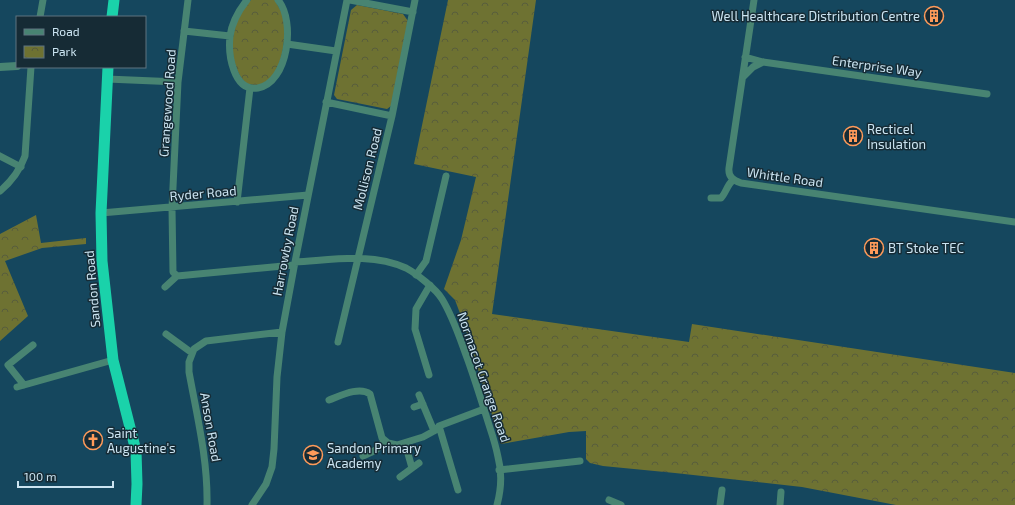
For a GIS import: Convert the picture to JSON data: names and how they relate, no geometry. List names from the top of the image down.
{
  "streets": {
    "highway": ["Sandon Road"],
    "street": [
      "Enterprise Way",
      "Grangewood Road",
      "Mollison Road",
      "Whittle Road",
      "Ryder Road",
      "Harrowby Road",
      "Normacot Grange Road",
      "Anson Road"
    ]
  },
  "crossings": [
    ["Enterprise Way", "Whittle Road"],
    ["Grangewood Road", "Ryder Road"],
    ["Grangewood Road", "Normacot Grange Road"],
    ["Mollison Road", "Normacot Grange Road"],
    ["Ryder Road", "Harrowby Road"],
    ["Ryder Road", "Sandon Road"],
    ["Harrowby Road", "Normacot Grange Road"]
  ],
  "places": {
    "building": ["Well Healthcare Distribution Centre", "Recticel Insulation", "BT Stoke TEC"],
    "church": ["Saint Augustine's"],
    "school or university": ["Sandon Primary Academy"]
  },
  "legend": ["Road", "Park"],
  "scale_bar": "100 m"
}
